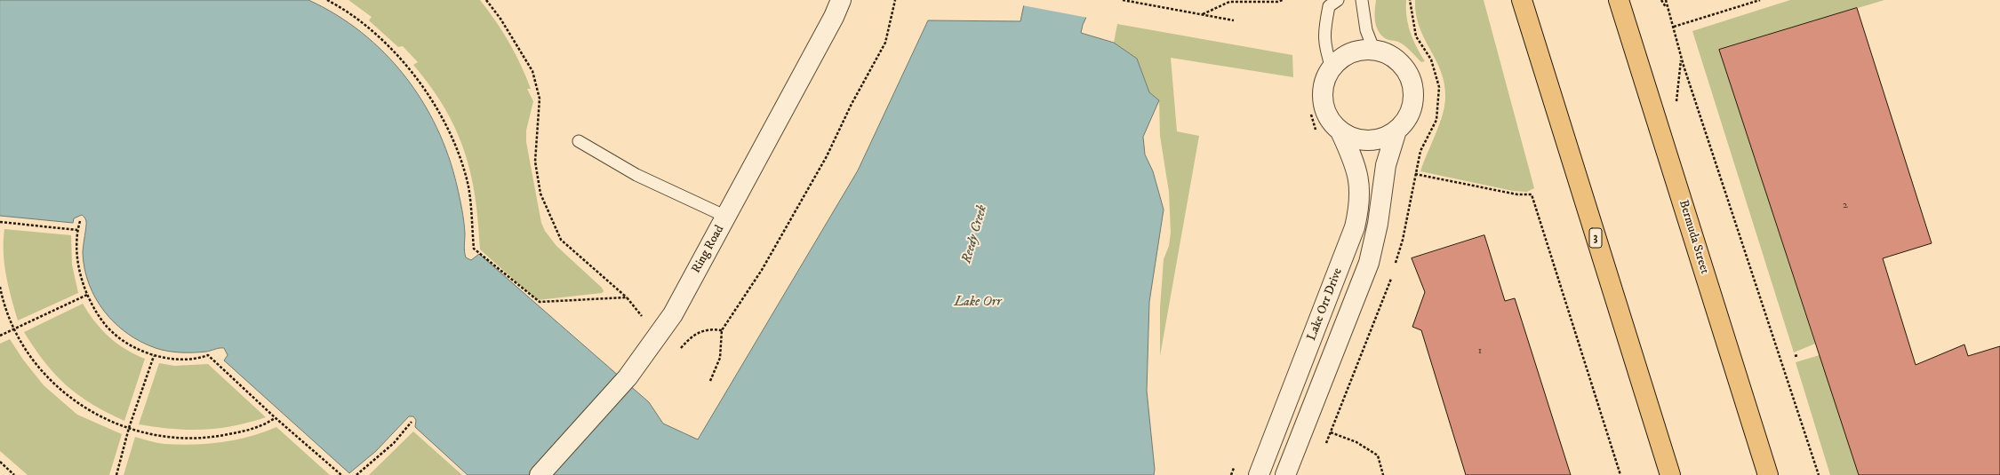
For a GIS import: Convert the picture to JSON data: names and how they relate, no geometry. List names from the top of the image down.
{
  "streets": {
    "main road": ["Bermuda Street", "3"],
    "street": ["Ring Road", "Lake Orr Drive"]
  },
  "water": ["Reedy Creek", "Lake Orr"],
  "house_numbers": ["2", "1"]
}
